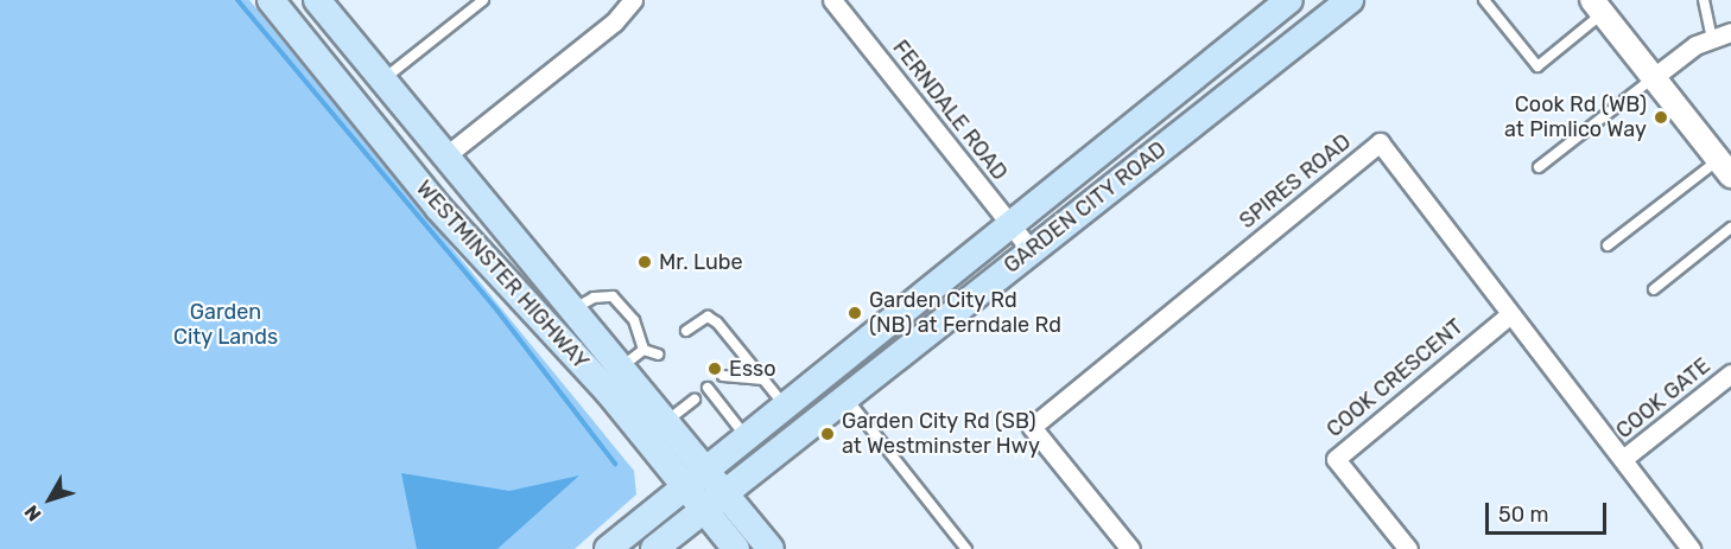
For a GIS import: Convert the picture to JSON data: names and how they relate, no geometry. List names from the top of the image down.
{
  "streets": {
    "main road": ["GARDEN CITY ROAD", "WESTMINSTER HIGHWAY"],
    "street": [
      "FERNDALE ROAD",
      "SPIRES ROAD",
      "COOK CRESCENT",
      "COOK GATE"
    ]
  },
  "crossings": [
    ["FERNDALE ROAD", "GARDEN CITY ROAD"],
    ["SPIRES ROAD", "COOK CRESCENT"],
    ["SPIRES ROAD", "COOK GATE"],
    ["GARDEN CITY ROAD", "WESTMINSTER HIGHWAY"]
  ],
  "parks": ["Garden City Lands"],
  "places": [
    "Cook Rd (WB) at Pimlico Way",
    "Mr. Lube",
    "Garden City Rd (NB) at Ferndale Rd",
    "Esso",
    "Garden City Rd (SB) at Westminster Hwy"
  ],
  "scale_bar": "50 m",
  "north": "bottom left"
}
